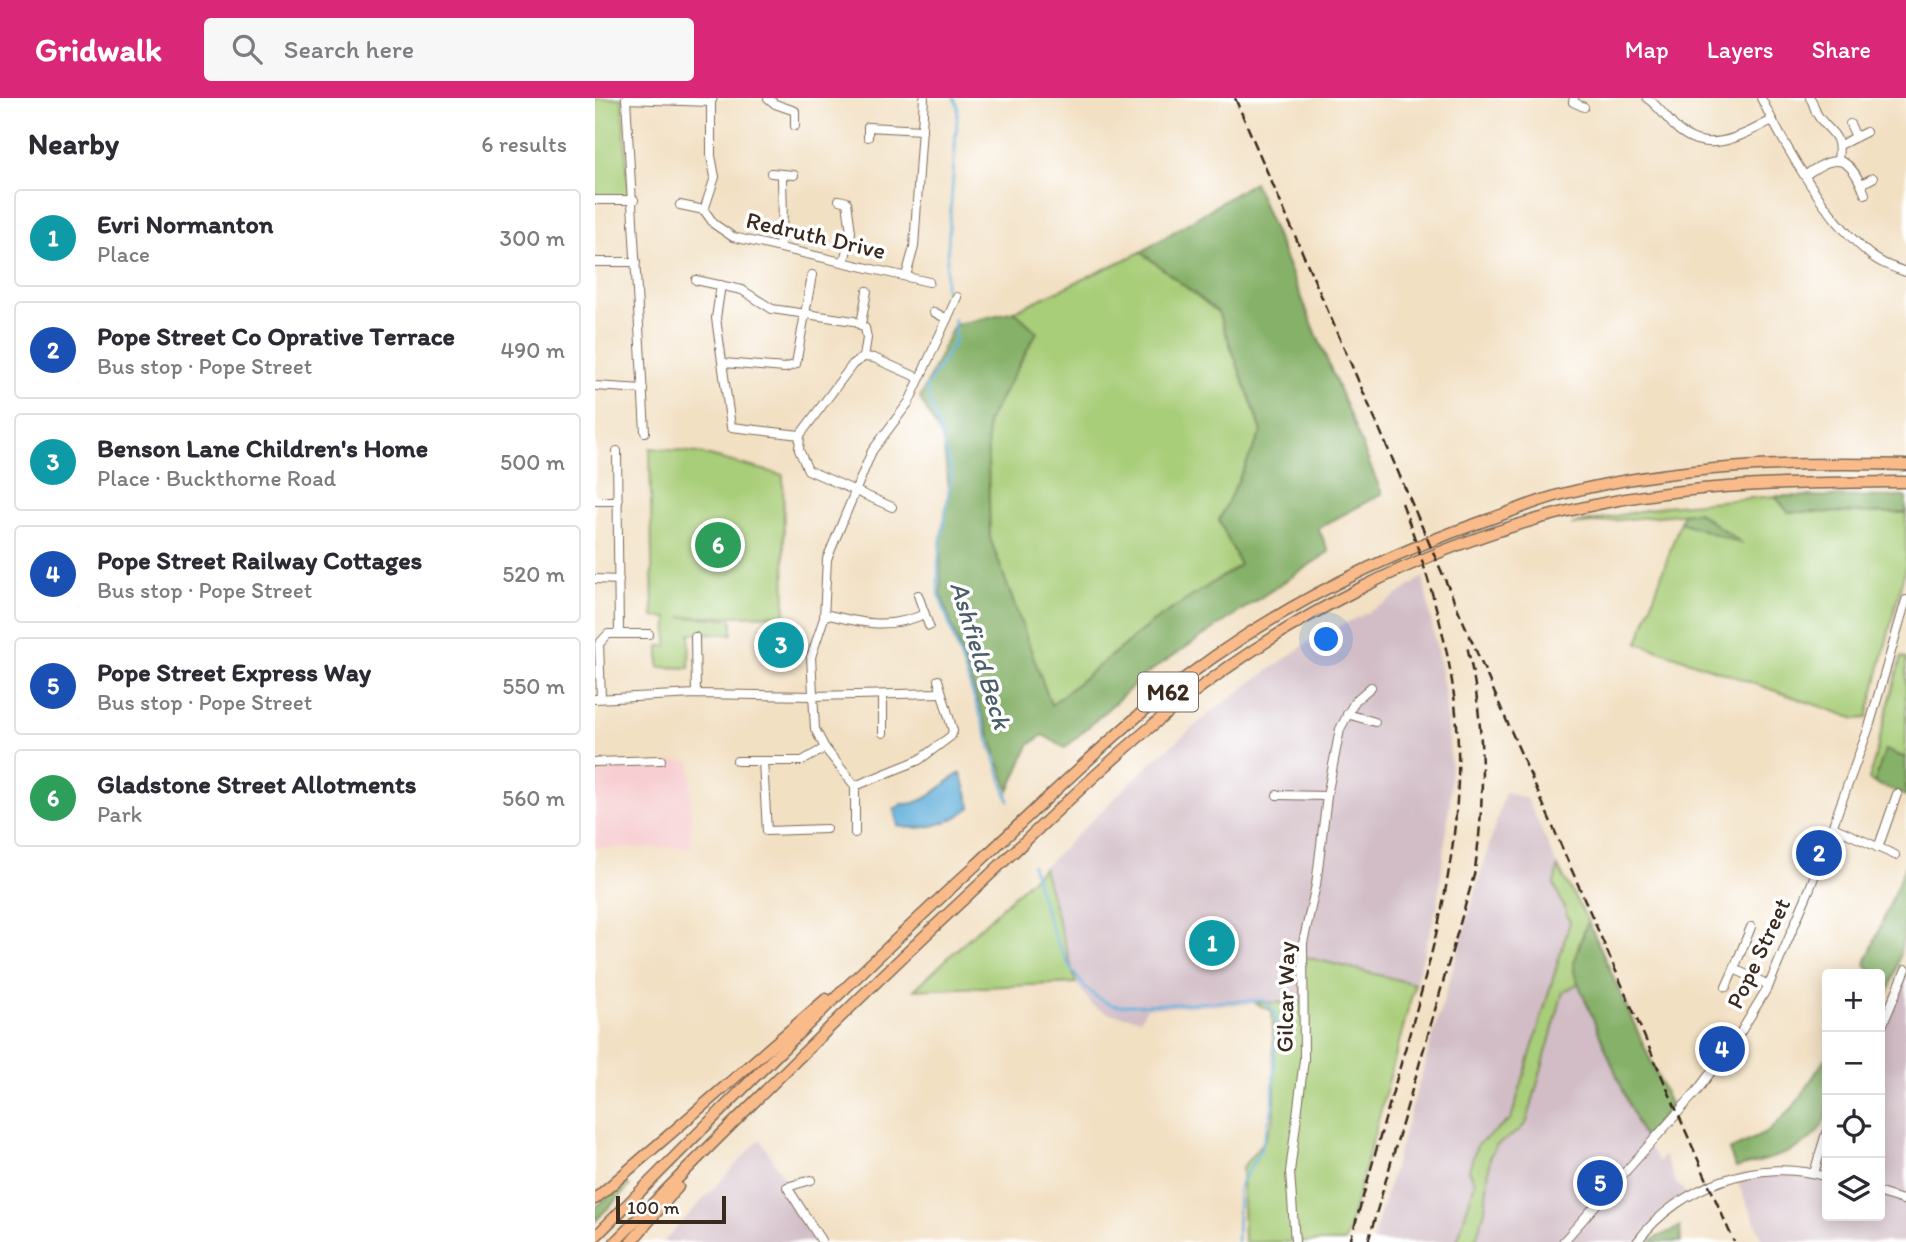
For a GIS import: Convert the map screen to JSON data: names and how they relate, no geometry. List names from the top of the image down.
{
  "streets": {
    "highway": ["M62"],
    "street": ["Redruth Drive", "Pope Street", "Gilcar Way"]
  },
  "water": ["Ashfield Beck"],
  "scale_bar": "100 m",
  "page": {
    "header": "Gridwalk",
    "search": "Search here",
    "nav": ["Map", "Layers", "Share"],
    "heading": ["Nearby", "6 results"],
    "list": [
      {
        "mark": "1",
        "name": "Evri Normanton",
        "note": "Place",
        "value": "300 m"
      },
      {
        "mark": "2",
        "name": "Pope Street Co Oprative Terrace",
        "note": "Bus stop · Pope Street",
        "value": "490 m"
      },
      {
        "mark": "3",
        "name": "Benson Lane Children's Home",
        "note": "Place · Buckthorne Road",
        "value": "500 m"
      },
      {
        "mark": "4",
        "name": "Pope Street Railway Cottages",
        "note": "Bus stop · Pope Street",
        "value": "520 m"
      },
      {
        "mark": "5",
        "name": "Pope Street Express Way",
        "note": "Bus stop · Pope Street",
        "value": "550 m"
      },
      {
        "mark": "6",
        "name": "Gladstone Street Allotments",
        "note": "Park",
        "value": "560 m"
      }
    ],
    "pins": [
      "6",
      "3",
      "2",
      "1",
      "4",
      "5"
    ],
    "map_buttons": ["+", "−"],
    "scale": "100 m"
  }
}
